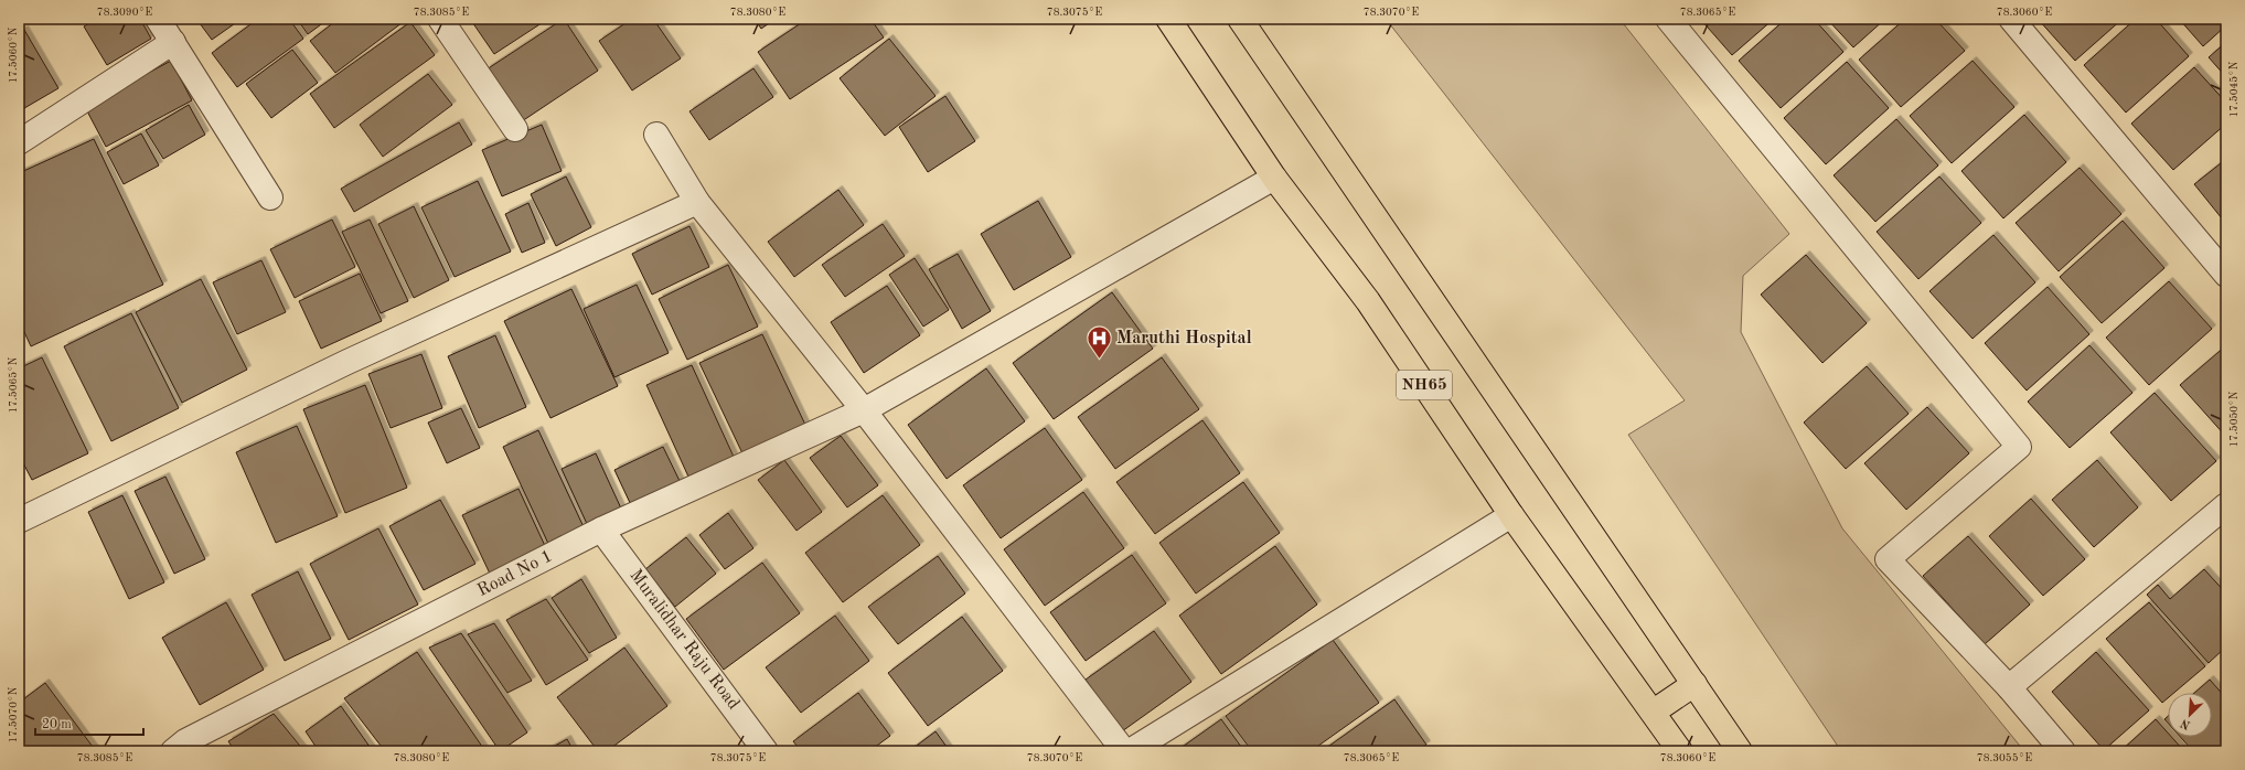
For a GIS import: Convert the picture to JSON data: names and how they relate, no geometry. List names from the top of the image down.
{
  "streets": {
    "highway": ["NH65"],
    "street": ["Road No 1", "Muralidhar Raju Road"]
  },
  "crossings": [
    ["NH65", "Road No 1"],
    ["Road No 1", "Muralidhar Raju Road"]
  ],
  "places": {
    "hospital": ["Maruthi Hospital"]
  },
  "scale_bar": "20 m",
  "north": "bottom left",
  "coordinates": [
    "78.3090°E",
    "78.3085°E",
    "78.3080°E",
    "78.3075°E",
    "78.3070°E",
    "78.3065°E",
    "78.3060°E",
    "17.5060°N",
    "17.5045°N",
    "17.5065°N",
    "17.5050°N",
    "17.5070°N",
    "78.3055°E"
  ]
}
